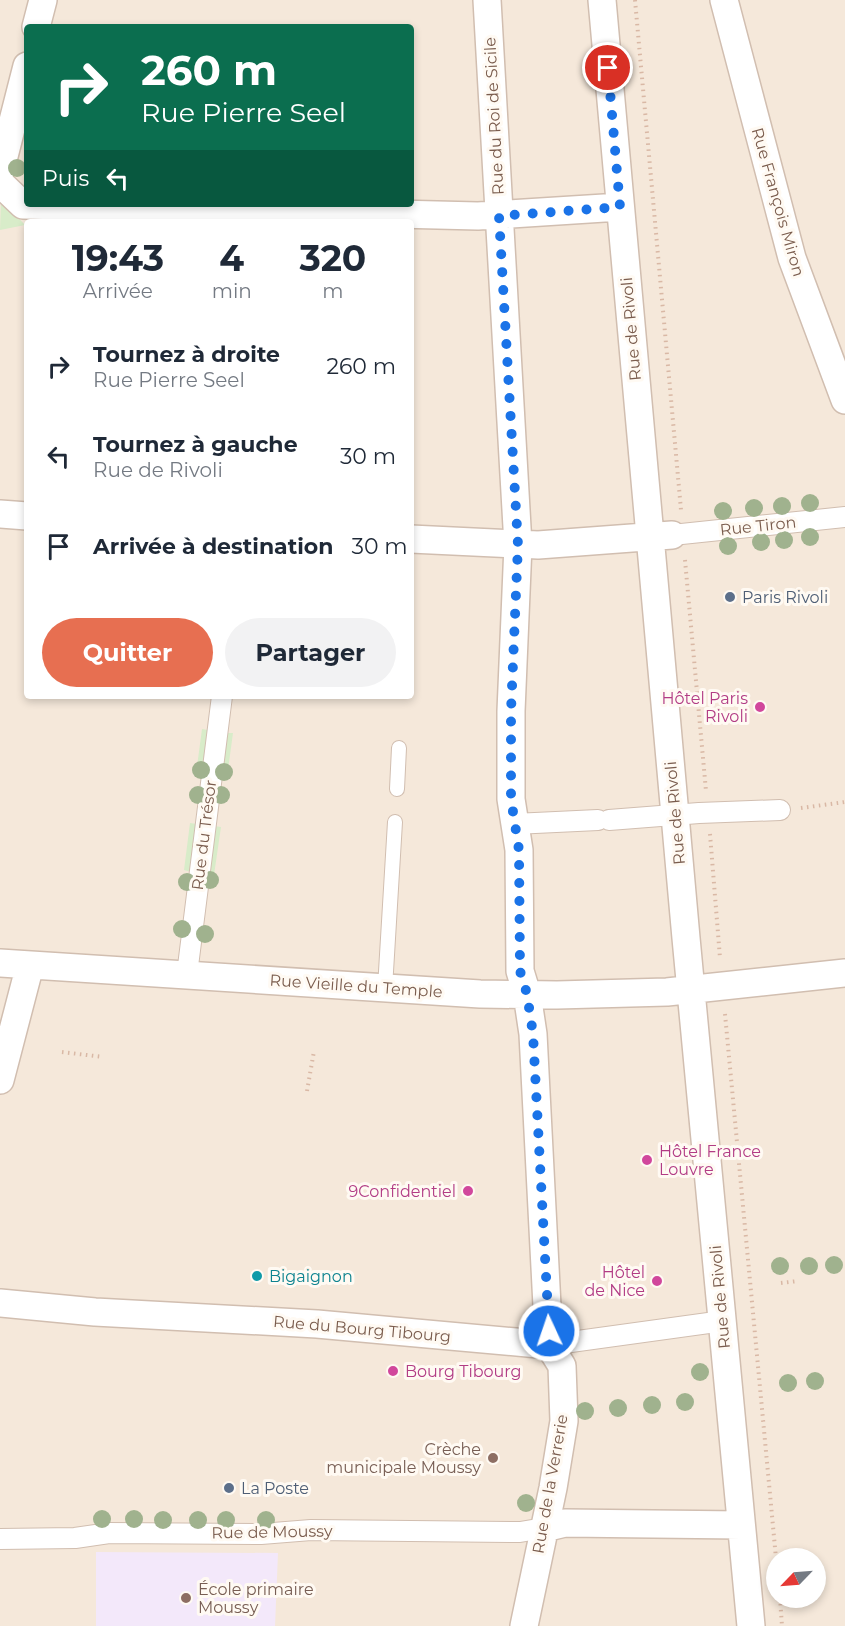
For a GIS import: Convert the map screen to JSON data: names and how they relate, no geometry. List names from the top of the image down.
{
  "streets": {
    "street": [
      "Rue du Roi de Sicile",
      "Rue François Miron",
      "Rue de Rivoli",
      "Rue Tiron",
      "Rue du Trésor",
      "Rue Vieille du Temple",
      "Rue du Bourg Tibourg",
      "Rue de la Verrerie",
      "Rue de Moussy"
    ]
  },
  "crossings": [
    ["Rue du Roi de Sicile", "Rue Vieille du Temple"],
    ["Rue du Roi de Sicile", "Rue du Bourg Tibourg"],
    ["Rue du Roi de Sicile", "Rue de la Verrerie"],
    ["Rue de Rivoli", "Rue Tiron"],
    ["Rue de Rivoli", "Rue Vieille du Temple"],
    ["Rue de Rivoli", "Rue du Bourg Tibourg"],
    ["Rue du Trésor", "Rue Vieille du Temple"],
    ["Rue du Bourg Tibourg", "Rue de la Verrerie"],
    ["Rue de la Verrerie", "Rue de Moussy"]
  ],
  "places": [
    "Paris Rivoli",
    "Hôtel Paris Rivoli",
    "Hôtel France Louvre",
    "9Confidentiel",
    "Bigaignon",
    "Hôtel de Nice",
    "Bourg Tibourg",
    "Crèche municipale Moussy",
    "La Poste",
    "École primaire Moussy"
  ],
  "north": "bottom left",
  "page": {
    "turn": ["260 m", "Rue Pierre Seel"],
    "then": "Puis",
    "eta": [
      "19:43",
      "Arrivée",
      "4",
      "min",
      "320",
      "m"
    ],
    "list": [
      {
        "name": "Tournez à droite",
        "note": "Rue Pierre Seel",
        "value": "260 m"
      },
      {
        "name": "Tournez à gauche",
        "note": "Rue de Rivoli",
        "value": "30 m"
      },
      {
        "name": "Arrivée à destination",
        "value": "30 m"
      }
    ],
    "buttons": ["Quitter", "Partager"]
  }
}
